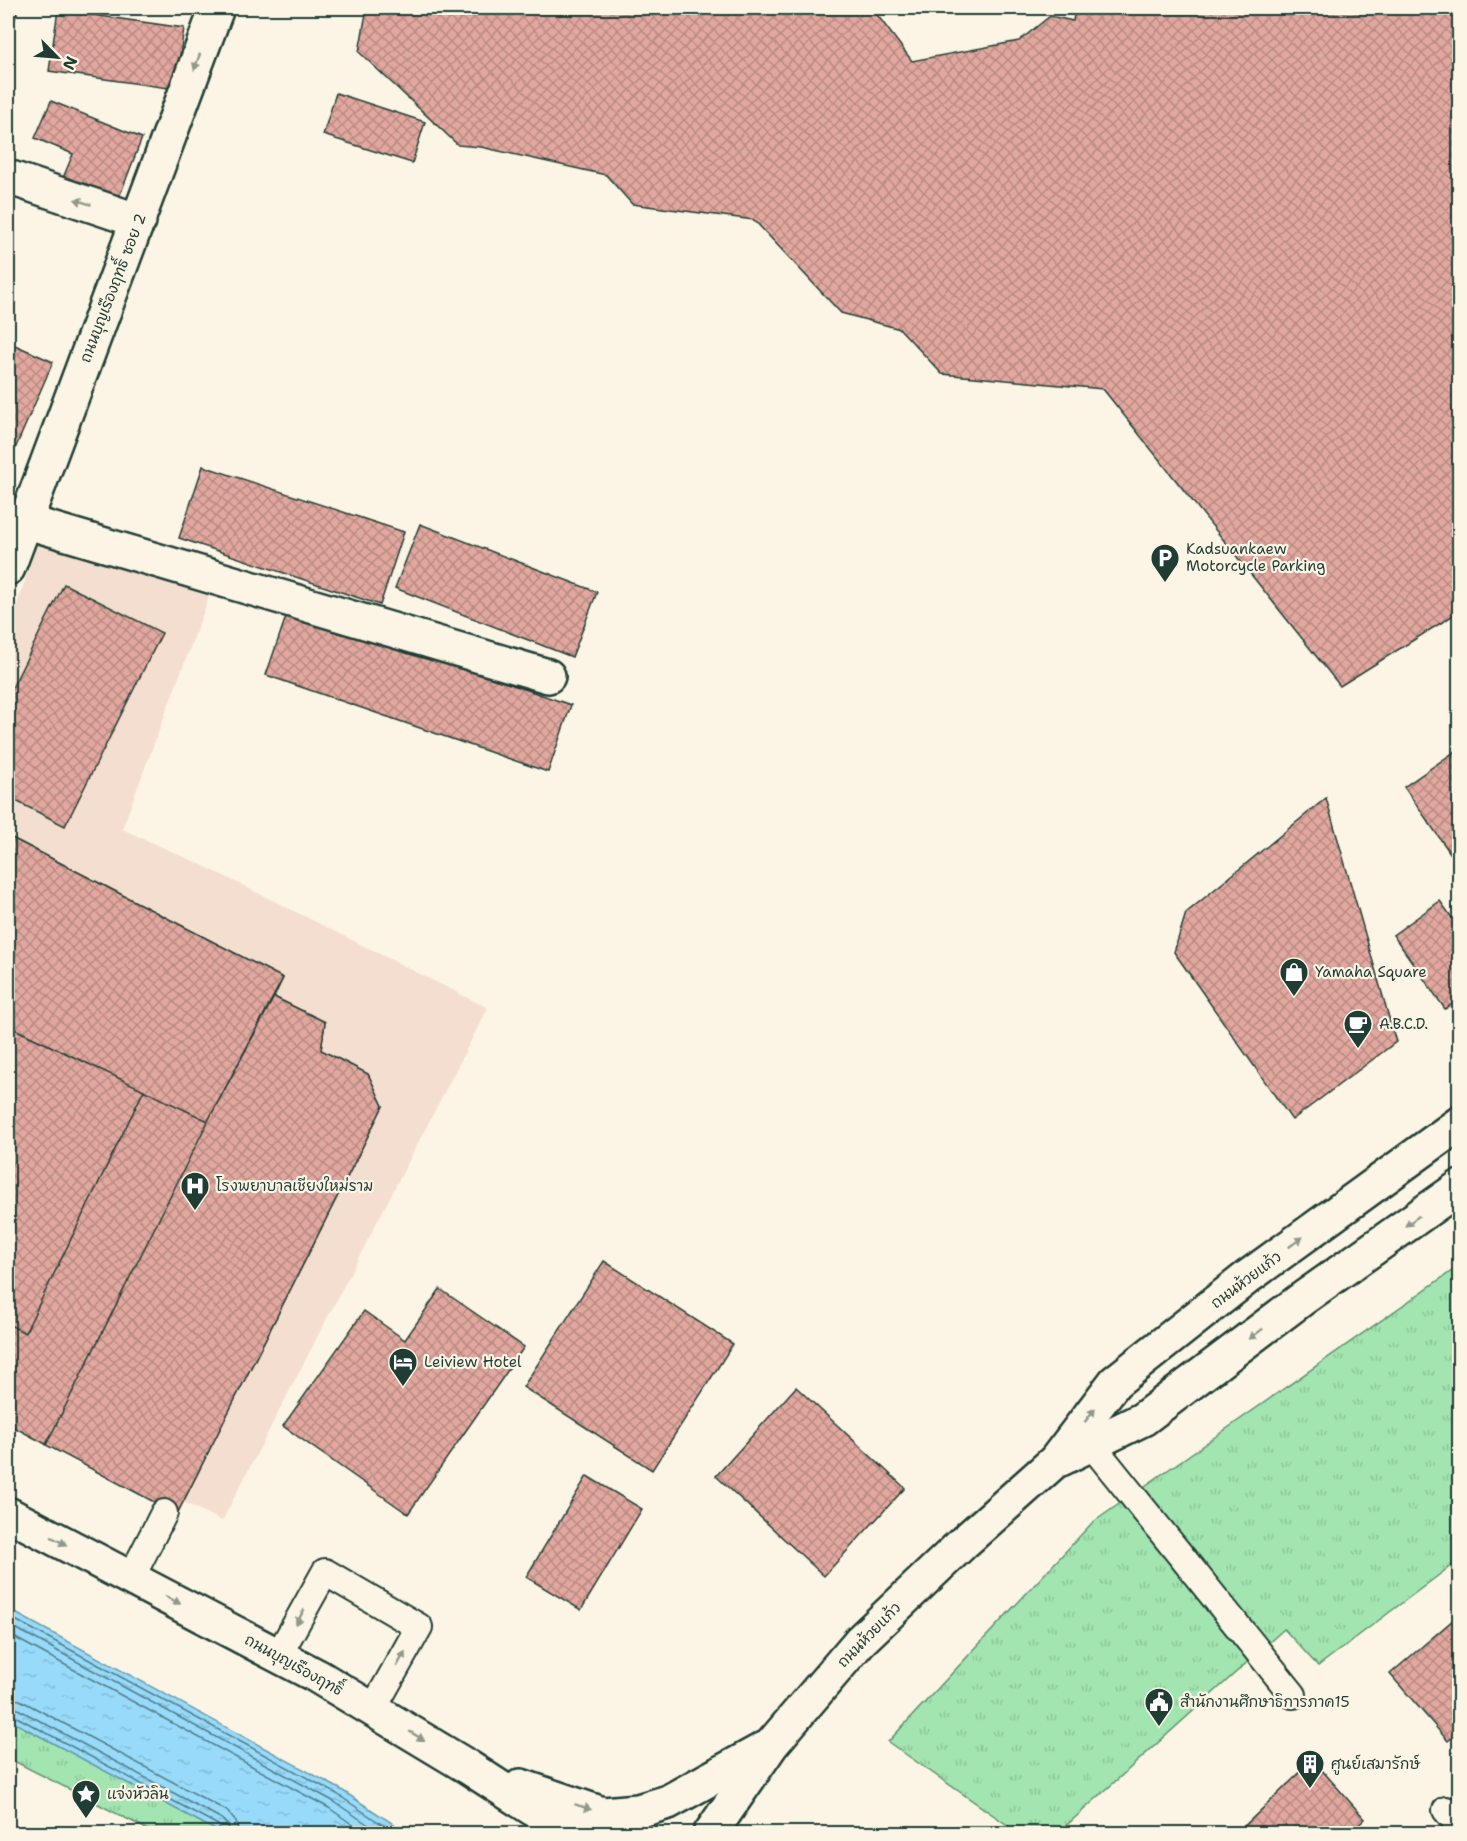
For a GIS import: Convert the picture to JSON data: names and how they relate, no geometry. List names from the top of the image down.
{
  "streets": {
    "main road": ["ถนนบุญเรืองฤทธิ์ ซอย 2", "ถนนห้วยแก้ว", "ถนนบุญเรืองฤทธิ์"]
  },
  "one_way": ["ถนนบุญเรืองฤทธิ์ ซอย 2", "ถนนบุญเรืองฤทธิ์"],
  "places": {
    "parking": ["Kadsuankaew Motorcycle Parking"],
    "shop": ["Yamaha Square"],
    "cafe": ["A.B.C.D."],
    "hospital": ["โรงพยาบาลเชียงใหม่ราม"],
    "hotel": ["Leiview Hotel"],
    "public building": ["สำนักงานศึกษาธิการภาค15"],
    "building": ["ศูนย์เสมารักษ์"],
    "place": ["แจ่งหัวลิน"]
  },
  "north": "bottom right"
}
